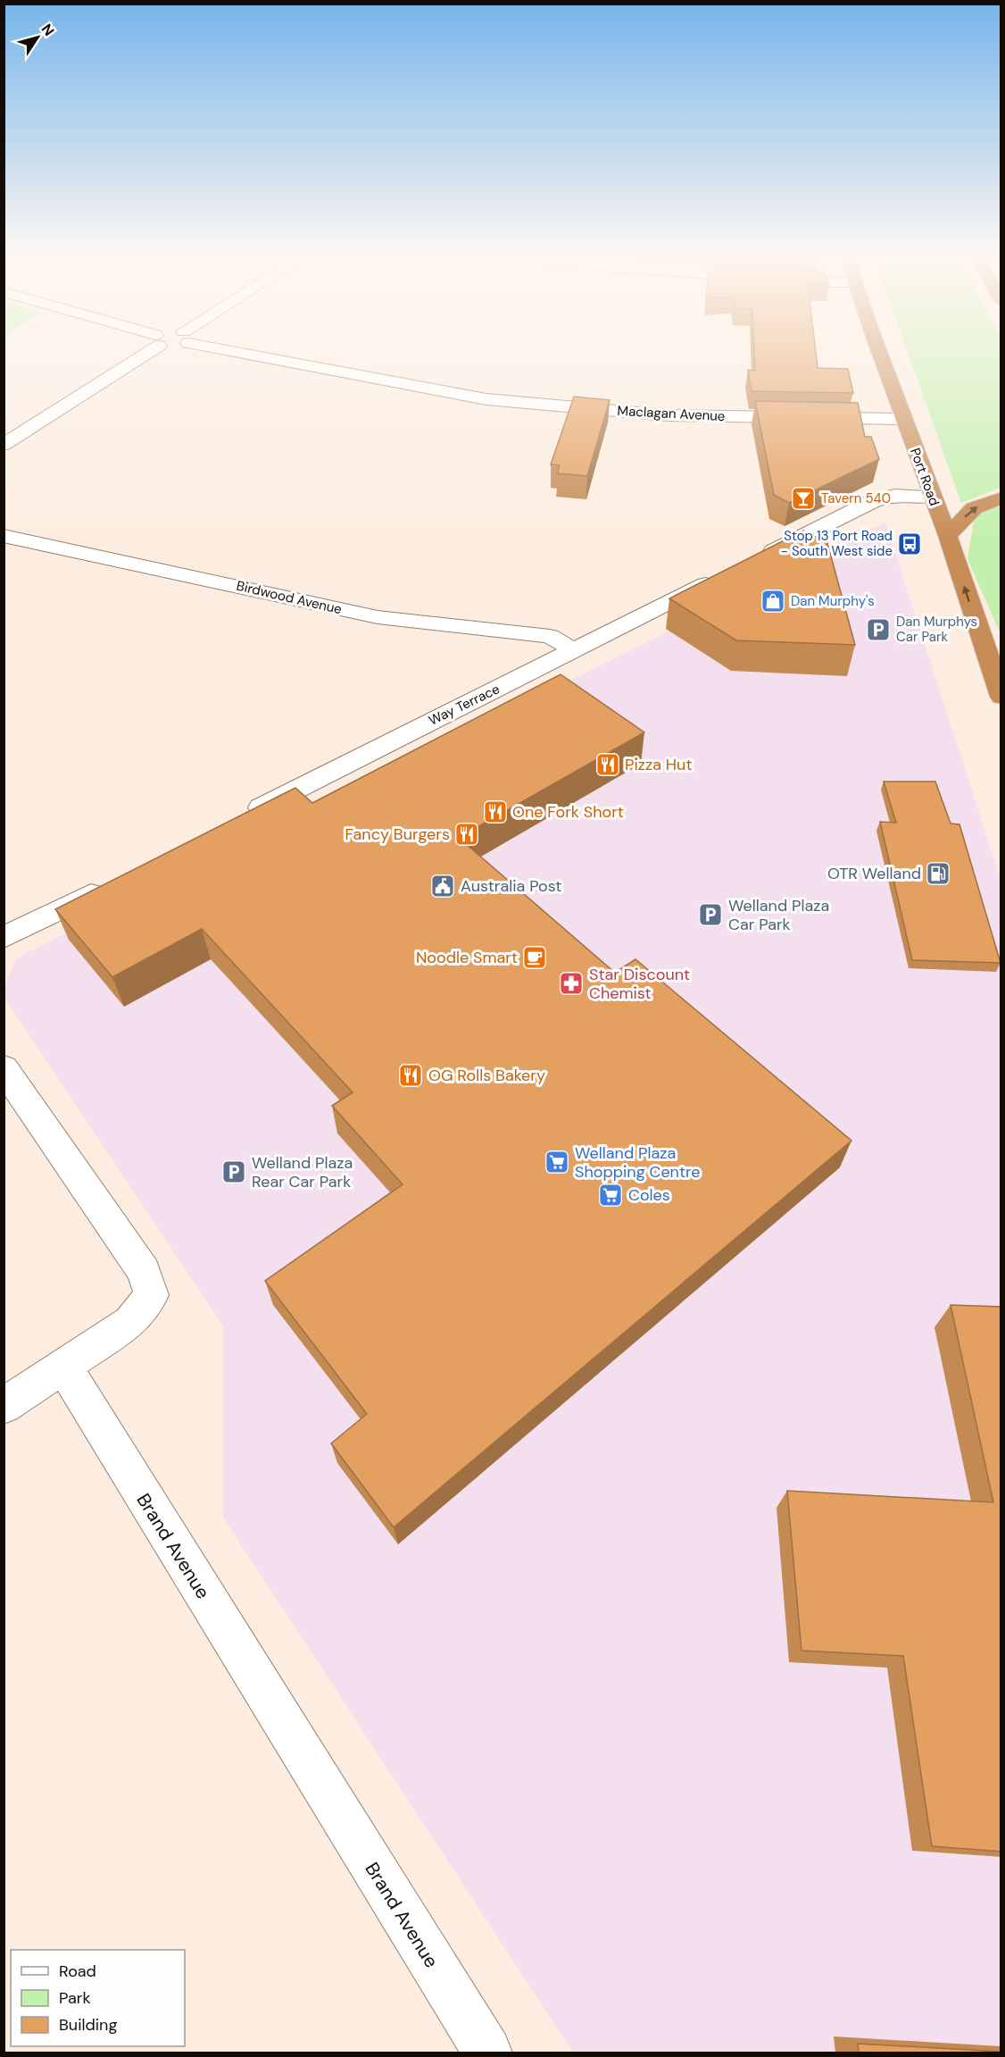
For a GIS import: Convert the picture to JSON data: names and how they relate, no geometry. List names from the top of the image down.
{
  "streets": {
    "highway": ["Port Road"],
    "street": [
      "Maclagan Avenue",
      "Birdwood Avenue",
      "Way Terrace",
      "Brand Avenue"
    ]
  },
  "crossings": [
    ["Maclagan Avenue", "Port Road"],
    ["Birdwood Avenue", "Way Terrace"]
  ],
  "one_way": ["Port Road"],
  "places": {
    "bar": ["Tavern 540"],
    "bus stop": ["Stop 13 Port Road - South West side"],
    "shop": ["Dan Murphy's"],
    "parking": ["Dan Murphys Car Park", "Welland Plaza Car Park", "Welland Plaza Rear Car Park"],
    "restaurant": [
      "Pizza Hut",
      "One Fork Short",
      "Fancy Burgers",
      "OG Rolls Bakery"
    ],
    "fuel station": ["OTR Welland"],
    "public building": ["Australia Post"],
    "cafe": ["Noodle Smart"],
    "pharmacy": ["Star Discount Chemist"],
    "supermarket": ["Welland Plaza Shopping Centre", "Coles"]
  },
  "legend": ["Road", "Park", "Building"],
  "north": "top right"
}
